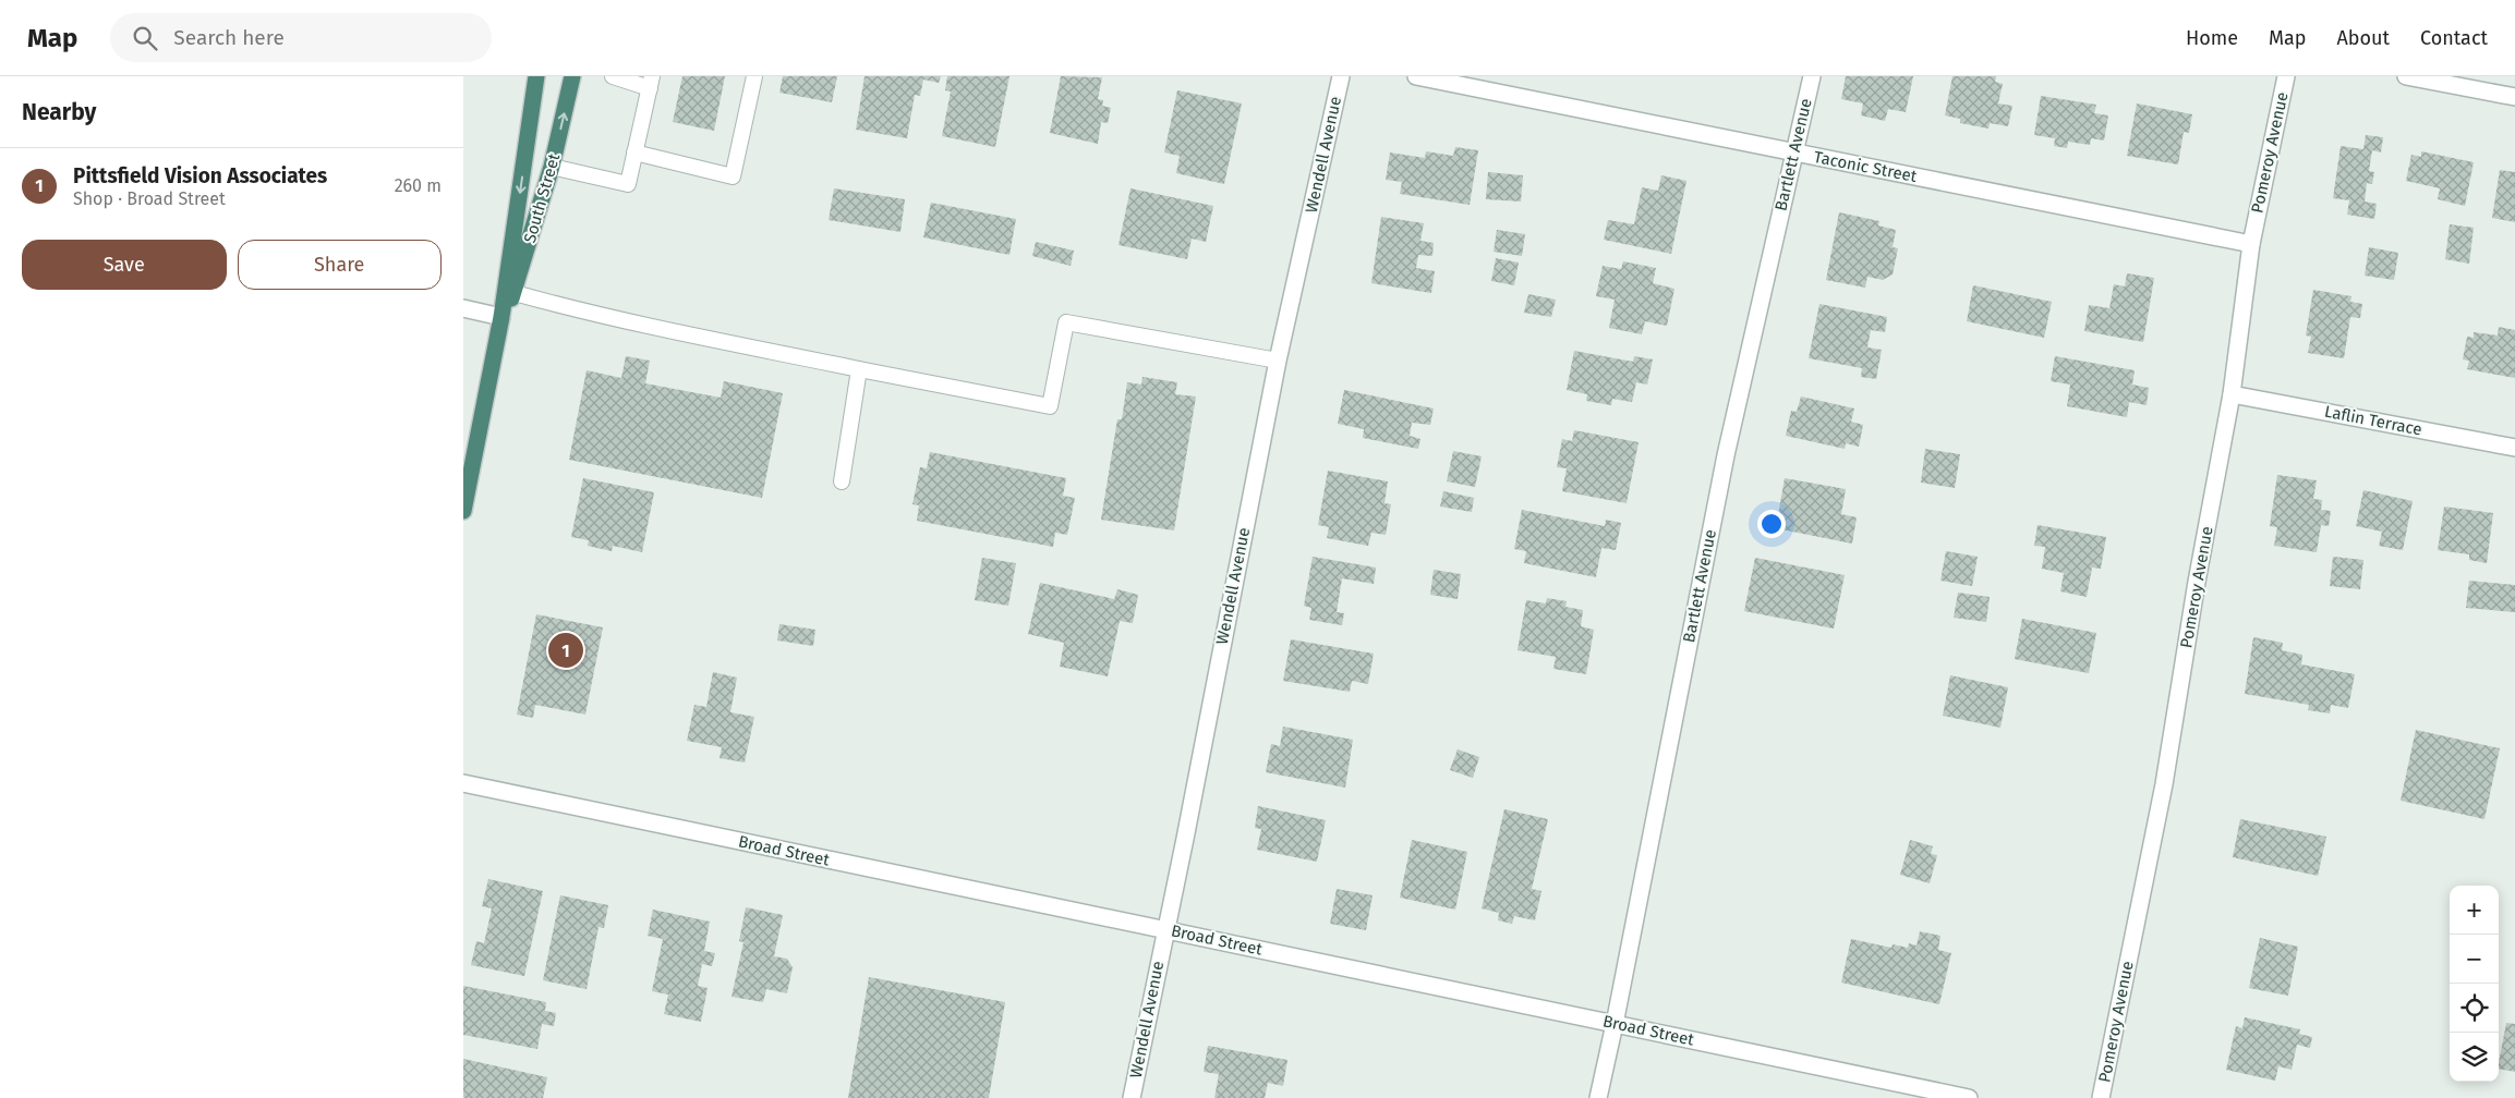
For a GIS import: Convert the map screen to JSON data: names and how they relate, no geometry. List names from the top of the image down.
{
  "streets": {
    "highway": ["South Street"],
    "street": [
      "Pomeroy Avenue",
      "Wendell Avenue",
      "Bartlett Avenue",
      "Taconic Street",
      "Laflin Terrace",
      "Broad Street"
    ]
  },
  "crossings": [
    ["Pomeroy Avenue", "Taconic Street"],
    ["Pomeroy Avenue", "Laflin Terrace"],
    ["Wendell Avenue", "Broad Street"],
    ["Bartlett Avenue", "Taconic Street"],
    ["Bartlett Avenue", "Broad Street"]
  ],
  "page": {
    "header": "Map",
    "search": "Search here",
    "nav": [
      "Home",
      "Map",
      "About",
      "Contact"
    ],
    "heading": "Nearby",
    "list": [
      {
        "mark": "1",
        "name": "Pittsfield Vision Associates",
        "note": "Shop · Broad Street",
        "value": "260 m"
      }
    ],
    "buttons": ["Save", "Share"],
    "pins": "1",
    "map_buttons": ["+", "−"]
  }
}
